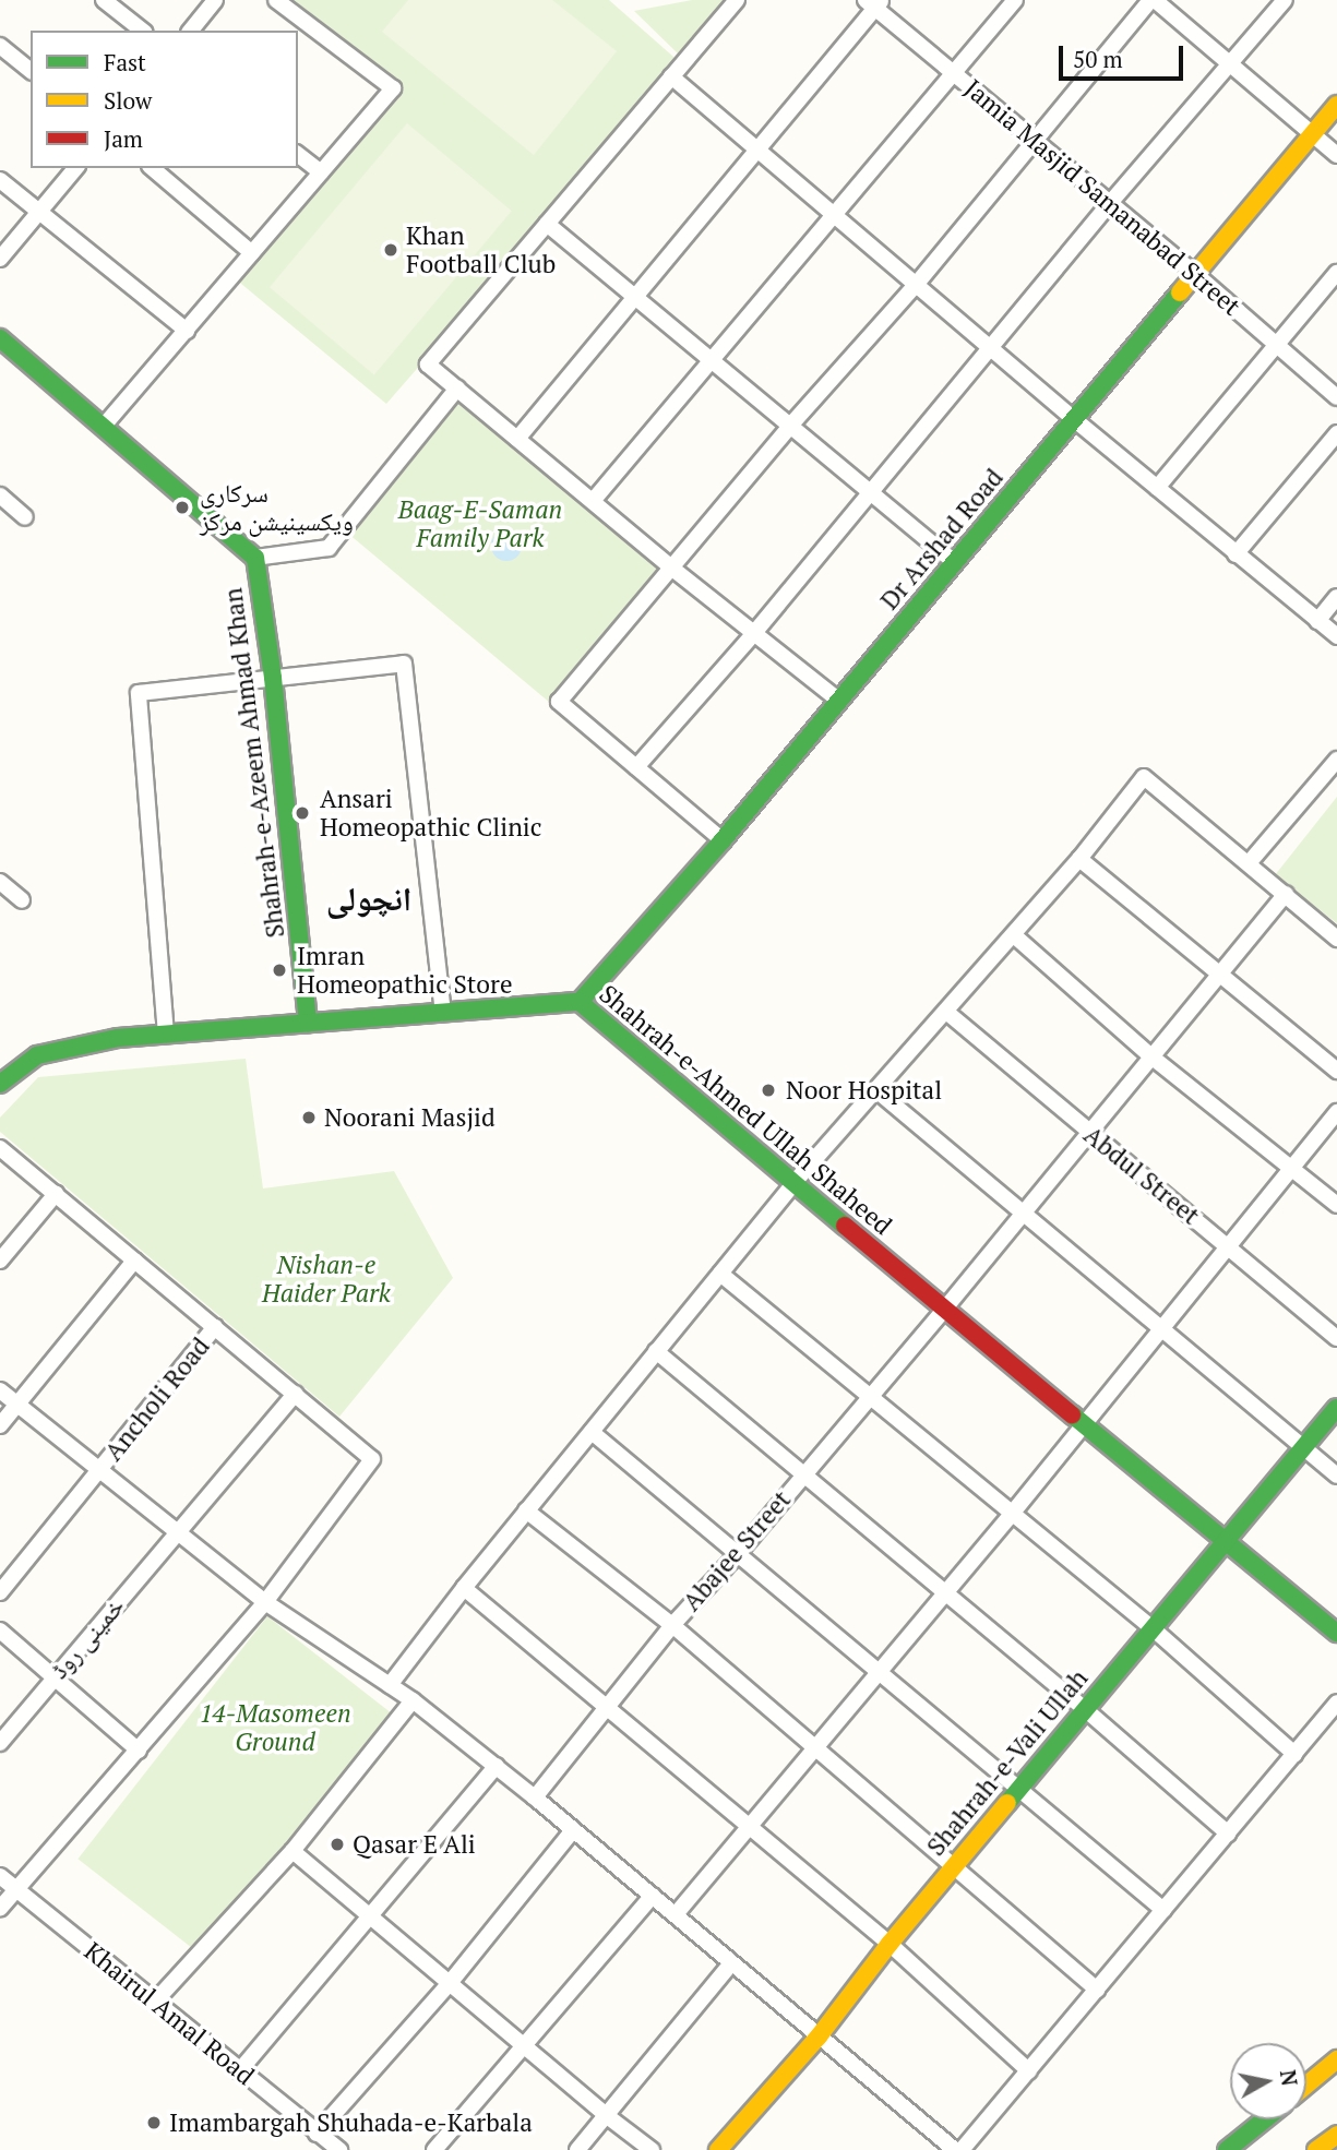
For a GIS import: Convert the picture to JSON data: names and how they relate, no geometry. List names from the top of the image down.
{
  "streets": {
    "street": [
      "Jamia Masjid Samanabad Street",
      "Dr Arshad Road",
      "Shahrah-e-Azeem Ahmad Khan",
      "Shahrah-e-Ahmed Ullah Shaheed",
      "Abdul Street",
      "Ancholi Road",
      "Abajee Street",
      "خمینی روڈ",
      "Shahrah-e-Vali Ullah",
      "Khairul Amal Road"
    ]
  },
  "crossings": [
    ["Jamia Masjid Samanabad Street", "Dr Arshad Road"],
    ["Dr Arshad Road", "Shahrah-e-Ahmed Ullah Shaheed"],
    ["Shahrah-e-Azeem Ahmad Khan", "Shahrah-e-Ahmed Ullah Shaheed"],
    ["Shahrah-e-Ahmed Ullah Shaheed", "Abajee Street"],
    ["Shahrah-e-Ahmed Ullah Shaheed", "Shahrah-e-Vali Ullah"],
    ["Abdul Street", "Abajee Street"]
  ],
  "districts": ["انچولی"],
  "parks": ["Baag-E-Saman Family Park", "Nishan-e Haider Park", "14-Masomeen Ground"],
  "places": [
    "Khan Football Club",
    "سرکاری ویکسینیشن مرکز",
    "Ansari Homeopathic Clinic",
    "Imran Homeopathic Store",
    "Noor Hospital",
    "Noorani Masjid",
    "Qasar E Ali",
    "Imambargah Shuhada-e-Karbala"
  ],
  "legend": ["Fast", "Slow", "Jam"],
  "scale_bar": "50 m",
  "north": "right"
}
